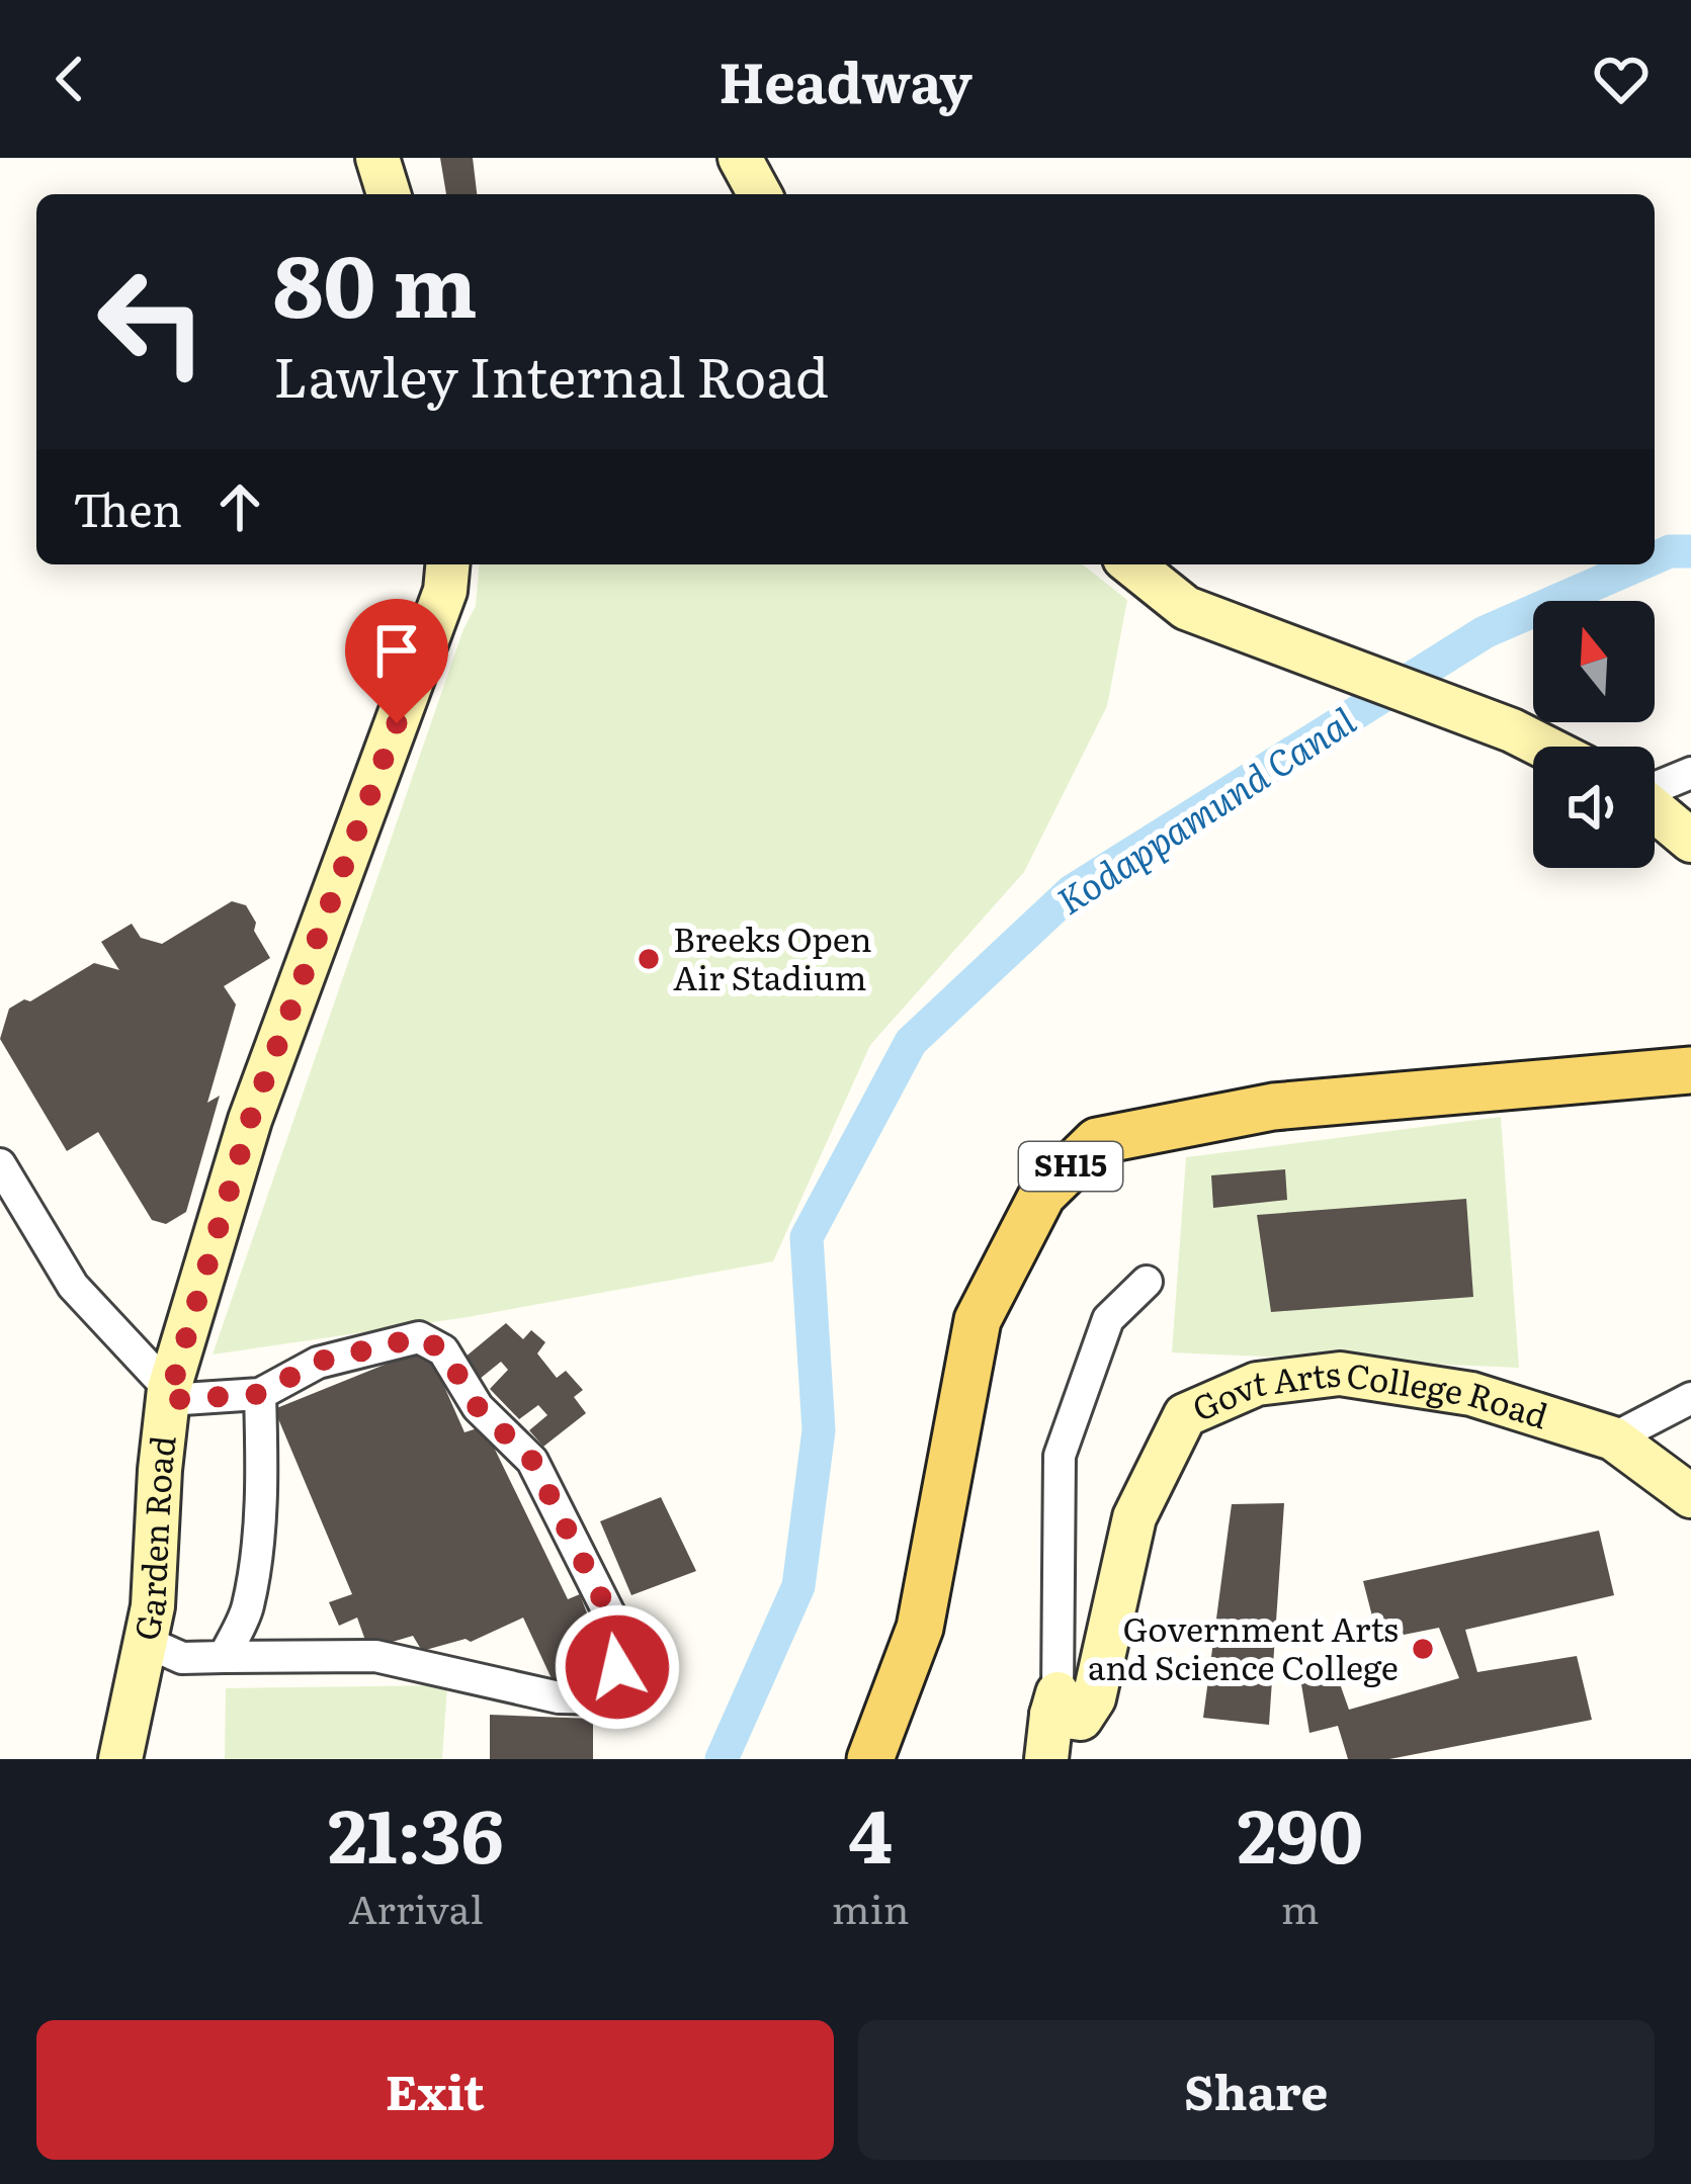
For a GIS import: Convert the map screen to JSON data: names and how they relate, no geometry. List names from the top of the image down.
{
  "streets": {
    "main road": ["SH15"],
    "street": ["Govt Arts College Road", "Garden Road"]
  },
  "water": ["Kodappamund Canal"],
  "places": ["Breeks Open Air Stadium", "Government Arts and Science College"],
  "north": "top",
  "page": {
    "header": "Headway",
    "turn": ["80 m", "Lawley Internal Road"],
    "then": "Then",
    "eta": [
      "21:36",
      "Arrival",
      "4",
      "min",
      "290",
      "m"
    ],
    "buttons": ["Exit", "Share"]
  }
}
